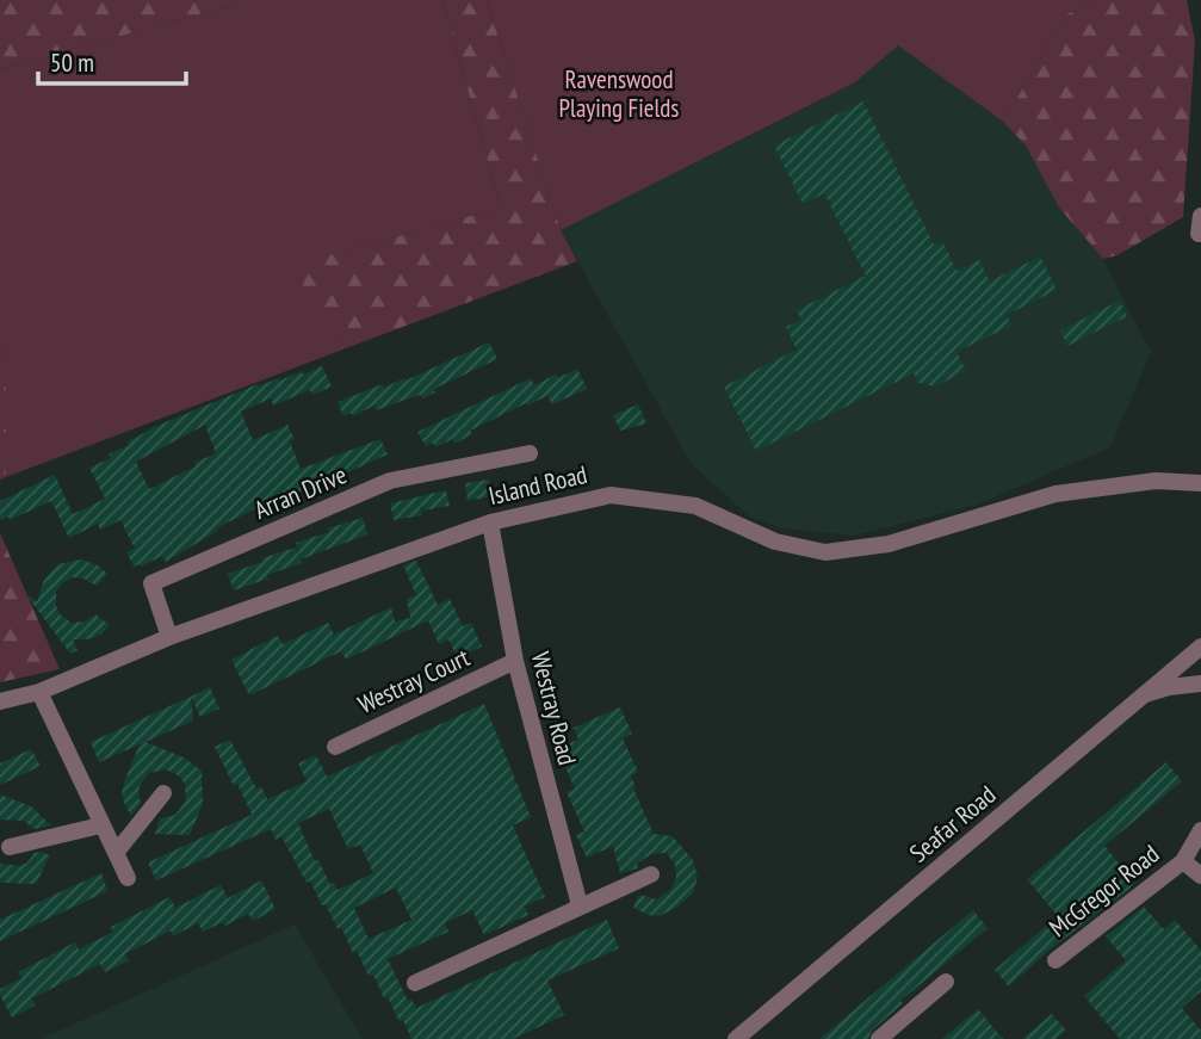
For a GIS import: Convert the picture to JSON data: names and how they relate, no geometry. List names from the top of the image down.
{
  "streets": {
    "street": [
      "Island Road",
      "Arran Drive",
      "Westray Court",
      "Westray Road",
      "Seafar Road",
      "McGregor Road"
    ]
  },
  "crossings": [
    ["Island Road", "Arran Drive"],
    ["Island Road", "Westray Road"],
    ["Westray Court", "Westray Road"]
  ],
  "parks": ["Ravenswood Playing Fields"],
  "scale_bar": "50 m"
}
